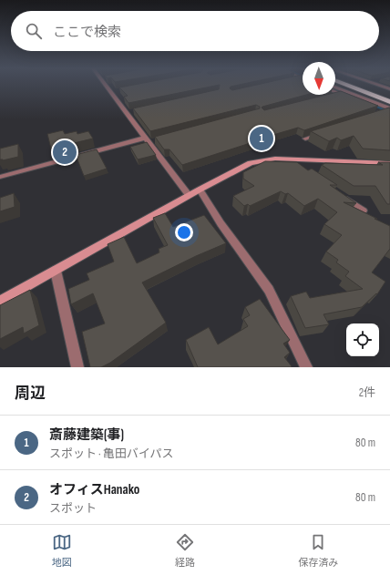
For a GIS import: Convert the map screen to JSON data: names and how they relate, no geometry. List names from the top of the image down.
{
  "north": "bottom",
  "page": {
    "search": "ここで検索",
    "pins": ["1", "2"],
    "heading": ["周辺", "2件"],
    "list": [
      {
        "mark": "1",
        "name": "斎藤建築(事)",
        "note": "スポット · 亀田バイパス",
        "value": "80 m"
      },
      {
        "mark": "2",
        "name": "オフィスHanako",
        "note": "スポット",
        "value": "80 m"
      }
    ],
    "nav": ["地図", "経路", "保存済み"]
  }
}
